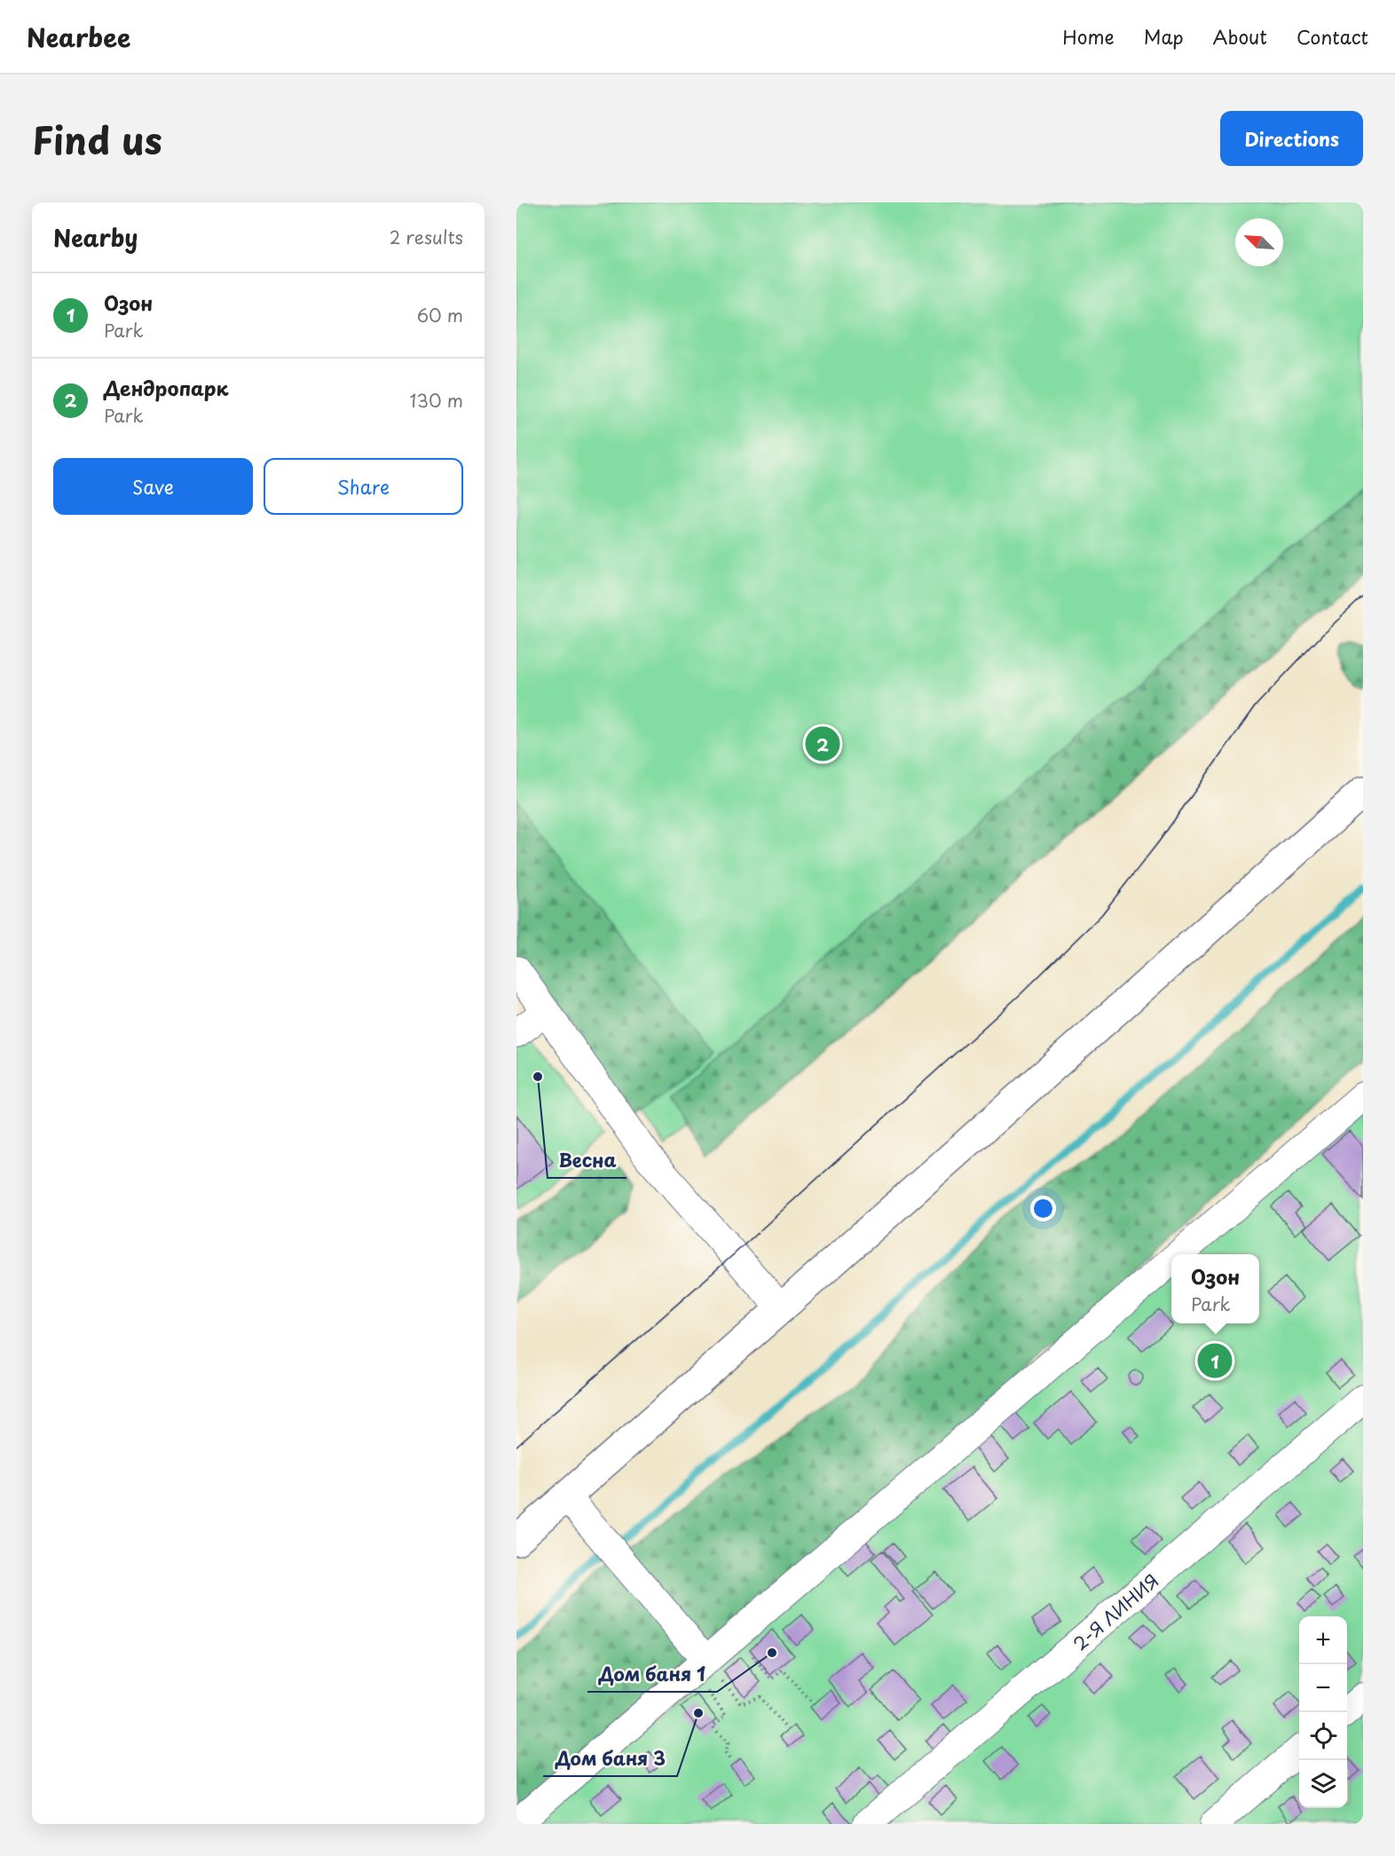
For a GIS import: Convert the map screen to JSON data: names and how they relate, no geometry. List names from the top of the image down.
{
  "streets": {
    "lane": ["2-Я ЛИНИЯ"]
  },
  "places": ["Весна", "Дом баня 1", "Дом баня 3"],
  "north": "top left",
  "page": {
    "header": "Nearbee",
    "nav": [
      "Home",
      "Map",
      "About",
      "Contact"
    ],
    "title": "Find us",
    "buttons": [
      "Directions",
      ["Save", "Share"]
    ],
    "heading": ["Nearby", "2 results"],
    "list": [
      {
        "mark": "1",
        "name": "Озон",
        "note": "Park",
        "value": "60 m"
      },
      {
        "mark": "2",
        "name": "Дендропарк",
        "note": "Park",
        "value": "130 m"
      }
    ],
    "pins": ["2", "1"],
    "popup": ["Озон", "Park"],
    "map_buttons": ["+", "−"]
  }
}
